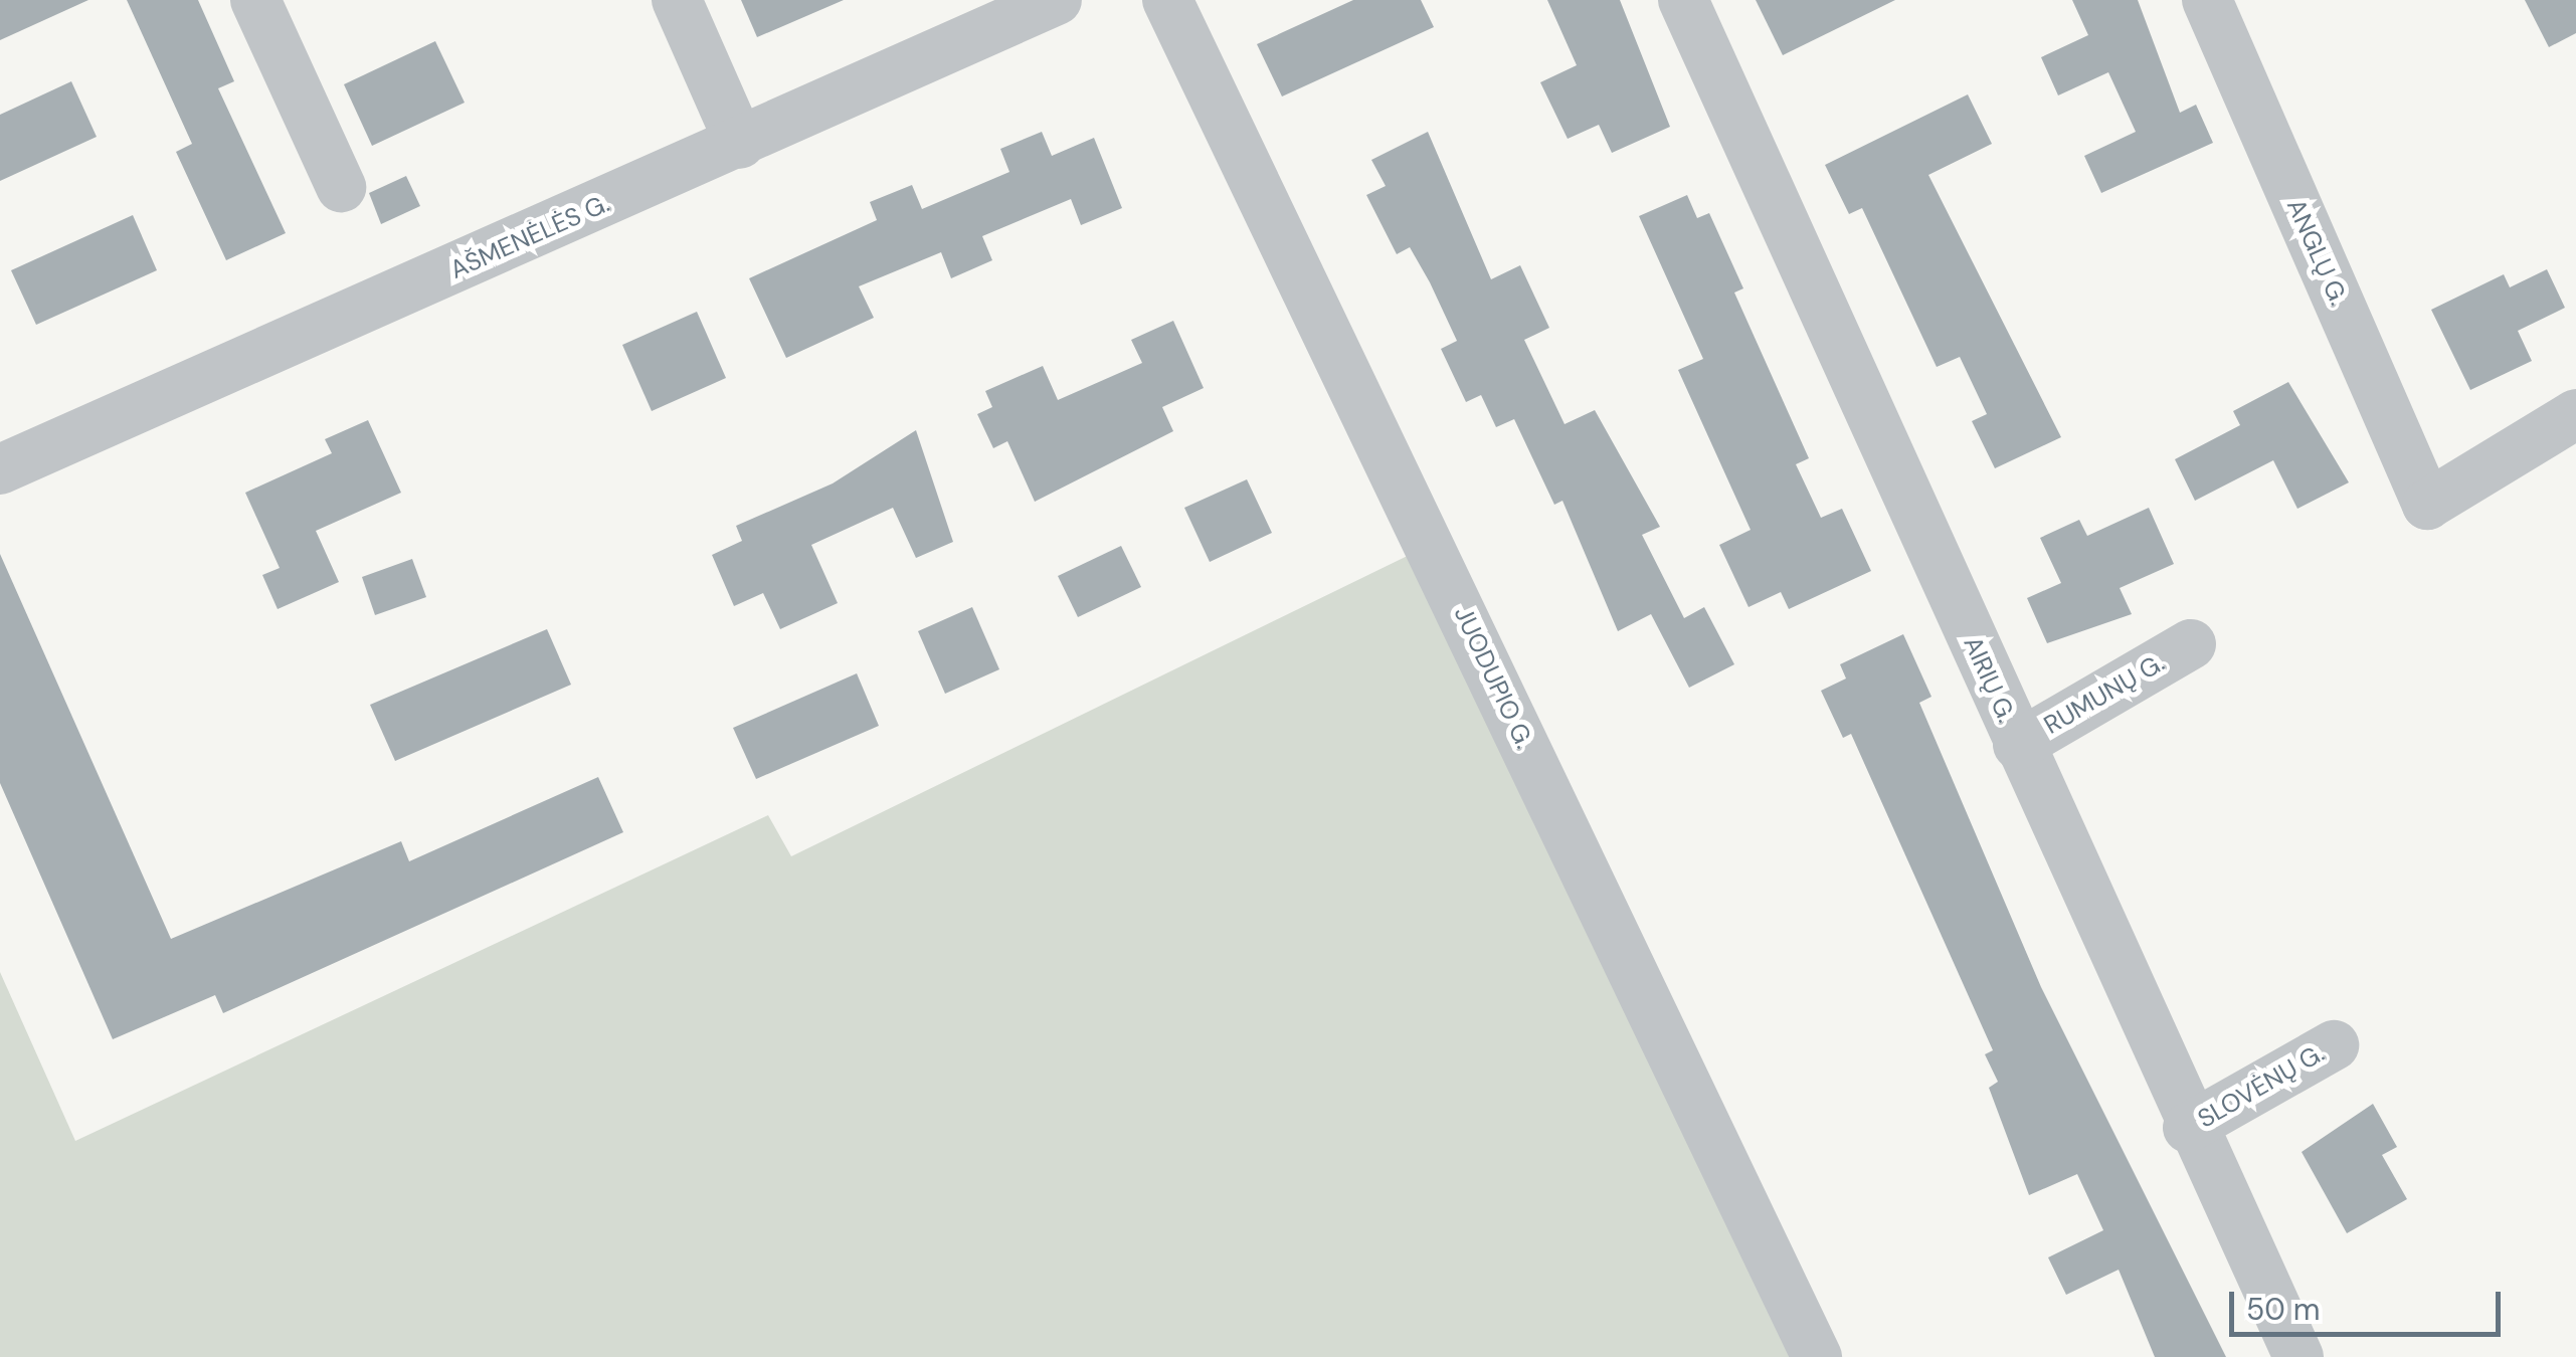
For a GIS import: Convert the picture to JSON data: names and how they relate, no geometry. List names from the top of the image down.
{
  "streets": {
    "street": [
      "AŠMENĖLĖS G.",
      "ANGLŲ G.",
      "JUODUPIO G.",
      "AIRIŲ G.",
      "RUMUNŲ G.",
      "SLOVĖNŲ G."
    ]
  },
  "crossings": [
    ["AIRIŲ G.", "RUMUNŲ G."],
    ["AIRIŲ G.", "SLOVĖNŲ G."]
  ],
  "scale_bar": "50 m"
}
